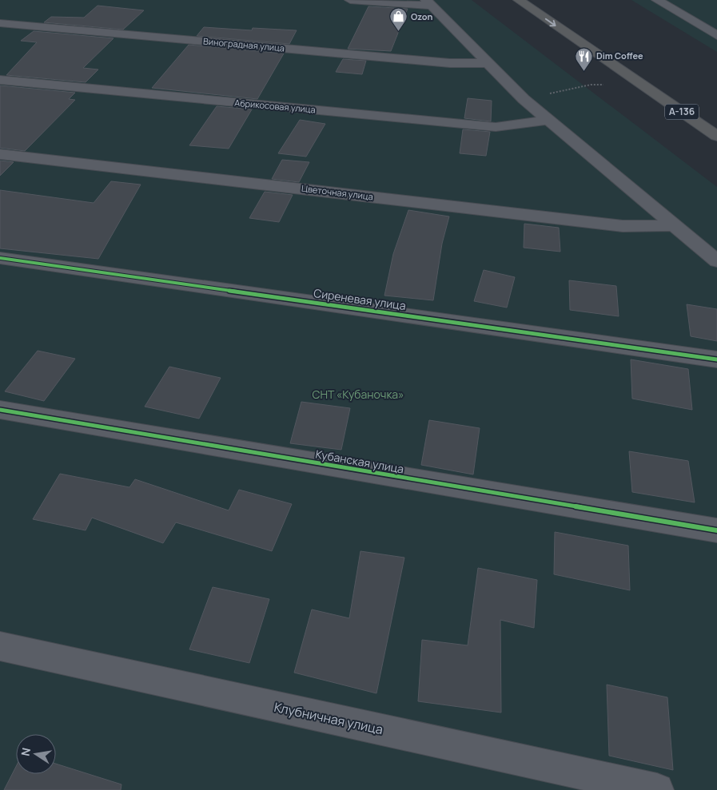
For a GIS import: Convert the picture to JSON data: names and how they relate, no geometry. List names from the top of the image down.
{
  "streets": {
    "highway": ["А-136"],
    "street": [
      "Виноградная улица",
      "Абрикосовая улица",
      "Цветочная улица",
      "Сиреневая улица",
      "Кубанская улица",
      "Клубничная улица"
    ]
  },
  "parks": ["СНТ «Кубаночка»"],
  "places": {
    "shop": ["Ozon"],
    "restaurant": ["Dim Coffee"]
  },
  "north": "left"
}
